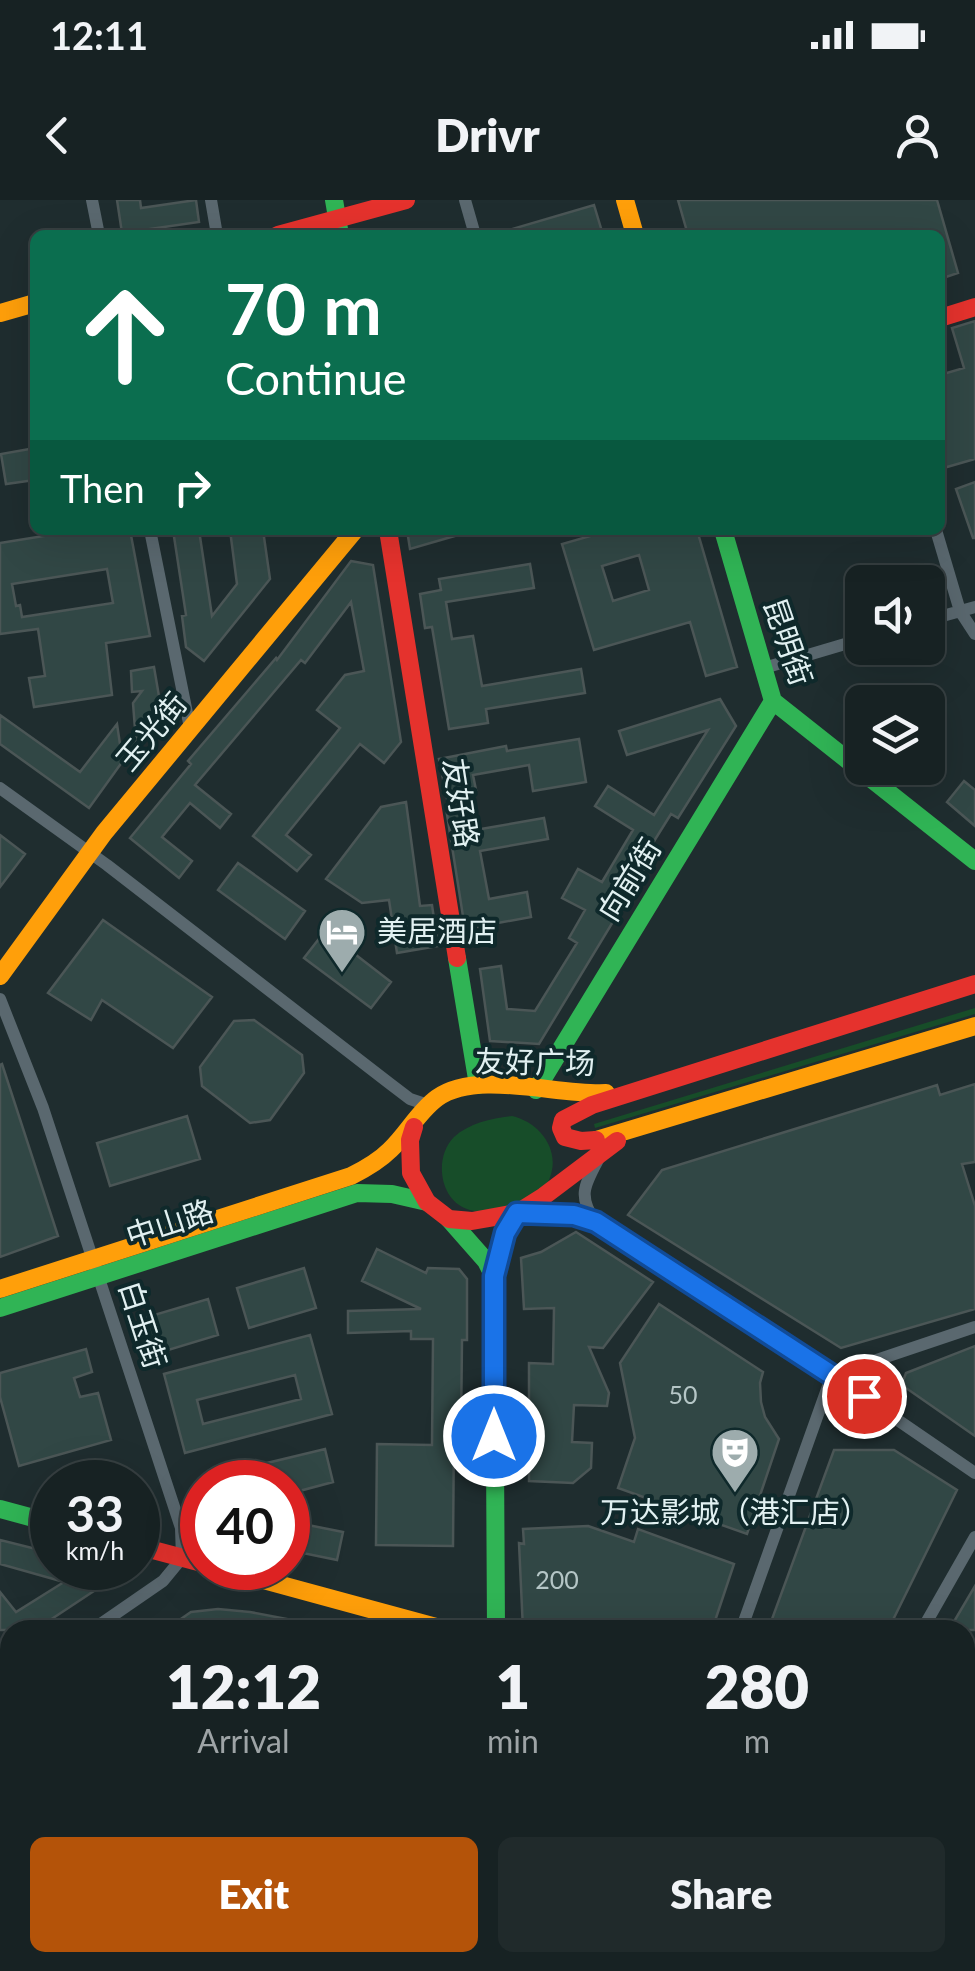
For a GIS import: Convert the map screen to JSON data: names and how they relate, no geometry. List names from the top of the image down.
{
  "streets": {
    "street": [
      "昆明街",
      "玉光街",
      "友好路",
      "向前街",
      "友好广场",
      "中山路",
      "白玉街"
    ]
  },
  "crossings": [
    ["昆明街", "向前街"],
    ["友好路", "友好广场"],
    ["向前街", "友好广场"],
    ["中山路", "白玉街"]
  ],
  "places": {
    "hotel": ["美居酒店"],
    "theatre": ["万达影城（港汇店）"]
  },
  "house_numbers": ["50", "200"],
  "page": {
    "status": "12:11",
    "header": "Drivr",
    "turn": ["70 m", "Continue"],
    "then": "Then",
    "speed": "33 km/h",
    "limit": "40",
    "eta": [
      "12:12",
      "Arrival",
      "1",
      "min",
      "280",
      "m"
    ],
    "buttons": ["Exit", "Share"]
  }
}
